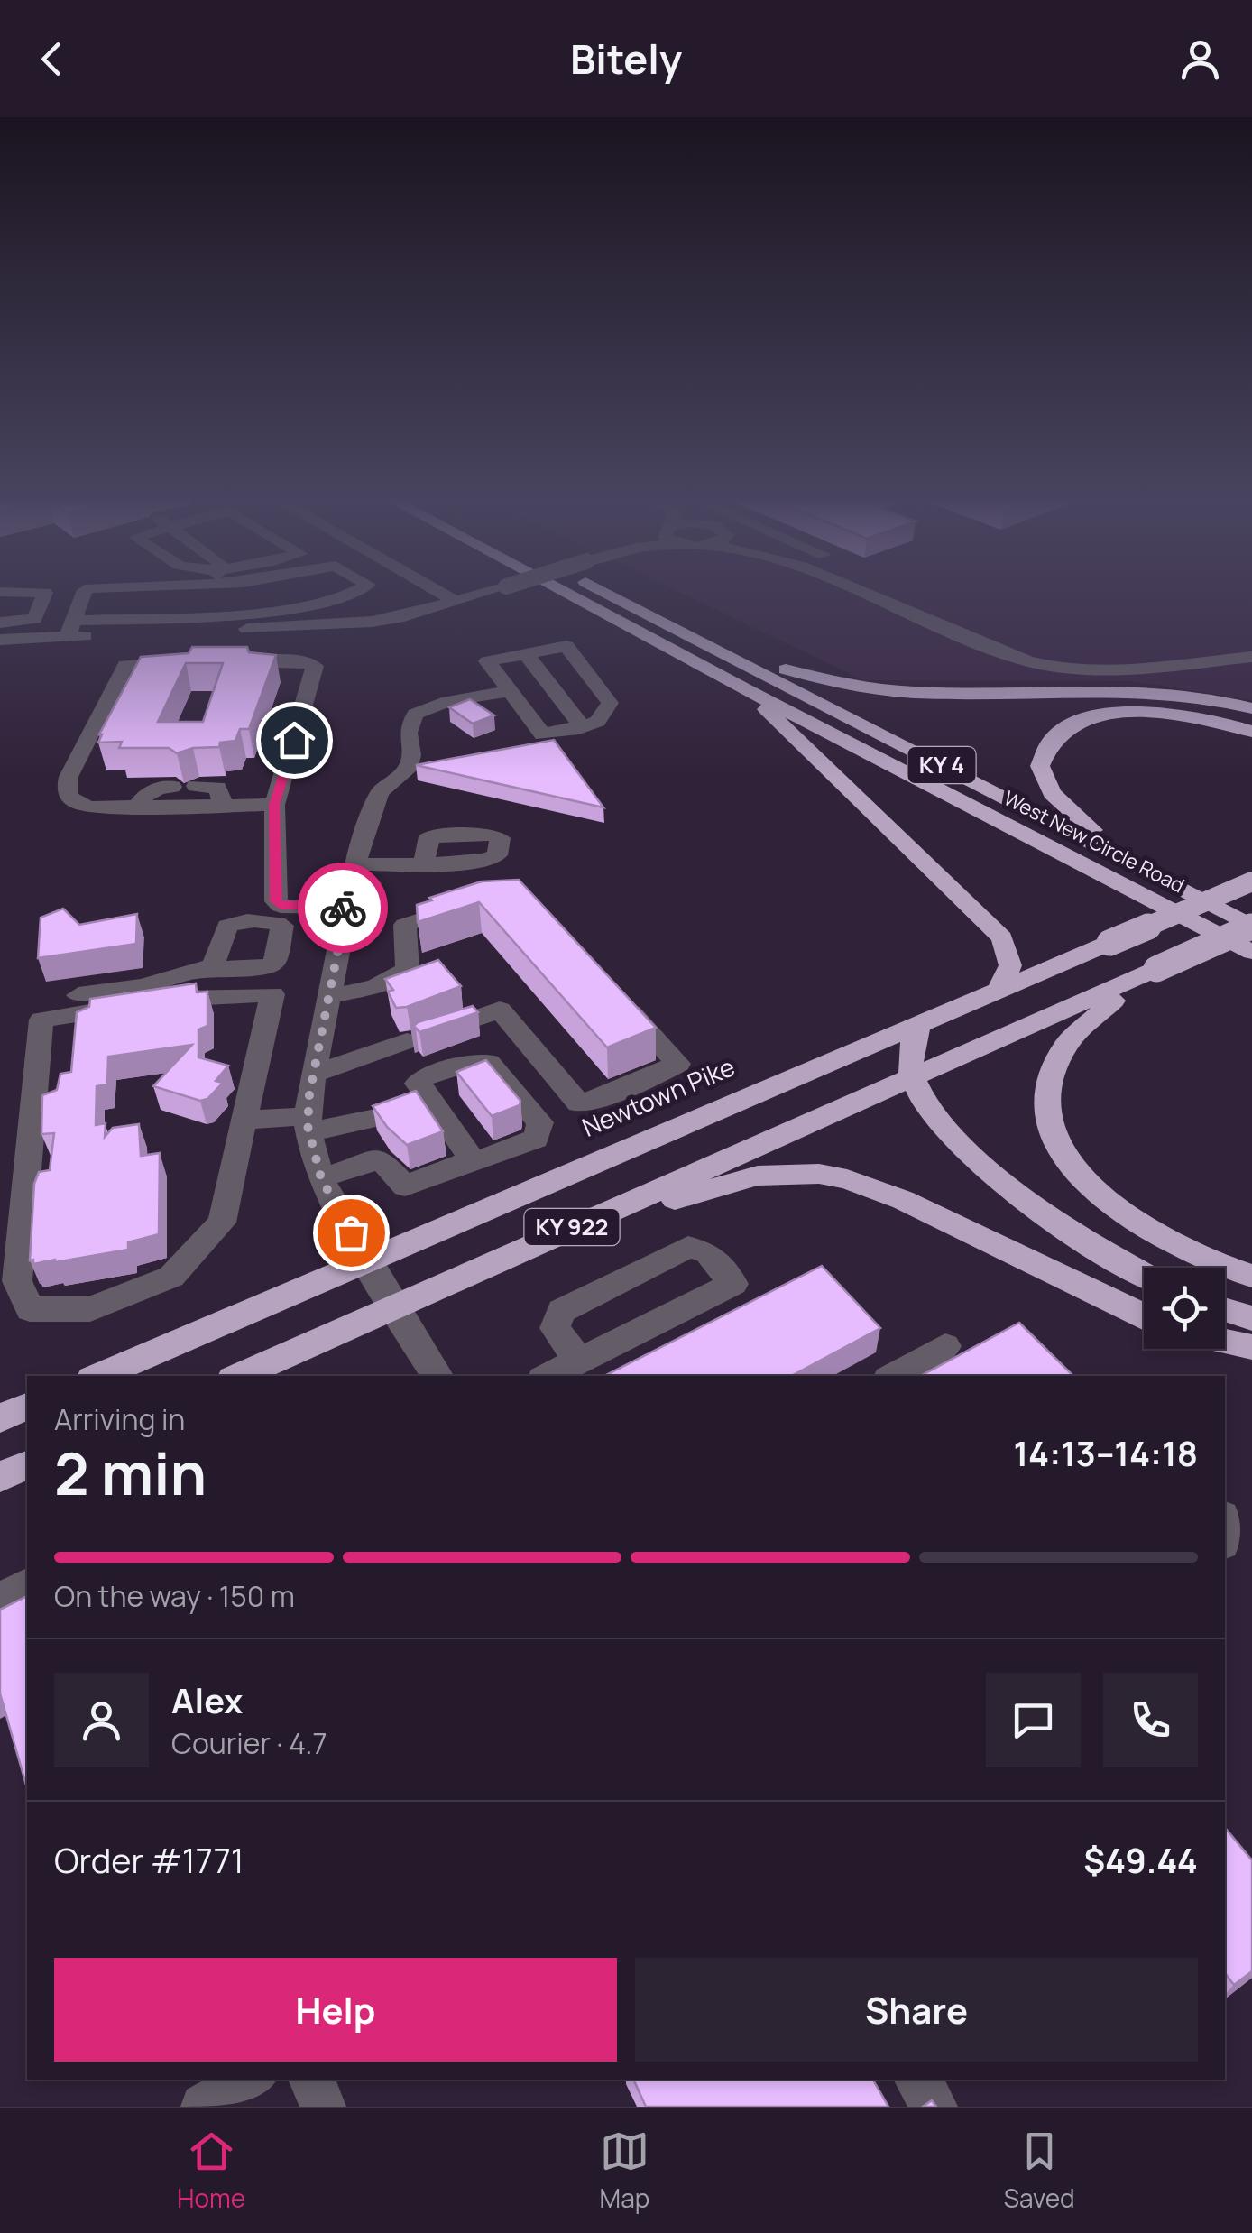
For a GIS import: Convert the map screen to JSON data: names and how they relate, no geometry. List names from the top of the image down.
{
  "streets": {
    "highway": [
      "KY 4",
      "West New Circle Road",
      "Newtown Pike",
      "KY 922"
    ]
  },
  "crossings": [
    ["West New Circle Road", "KY 922"]
  ],
  "page": {
    "header": "Bitely",
    "heading": ["2 min", "Arriving in", "14:13–14:18"],
    "panel": [
      "Alex",
      "Courier · 4.7",
      "Order #1771",
      "$49.44"
    ],
    "bar": "On the way · 150 m",
    "buttons": ["Help", "Share"],
    "tabs": ["Home", "Map", "Saved"]
  }
}
